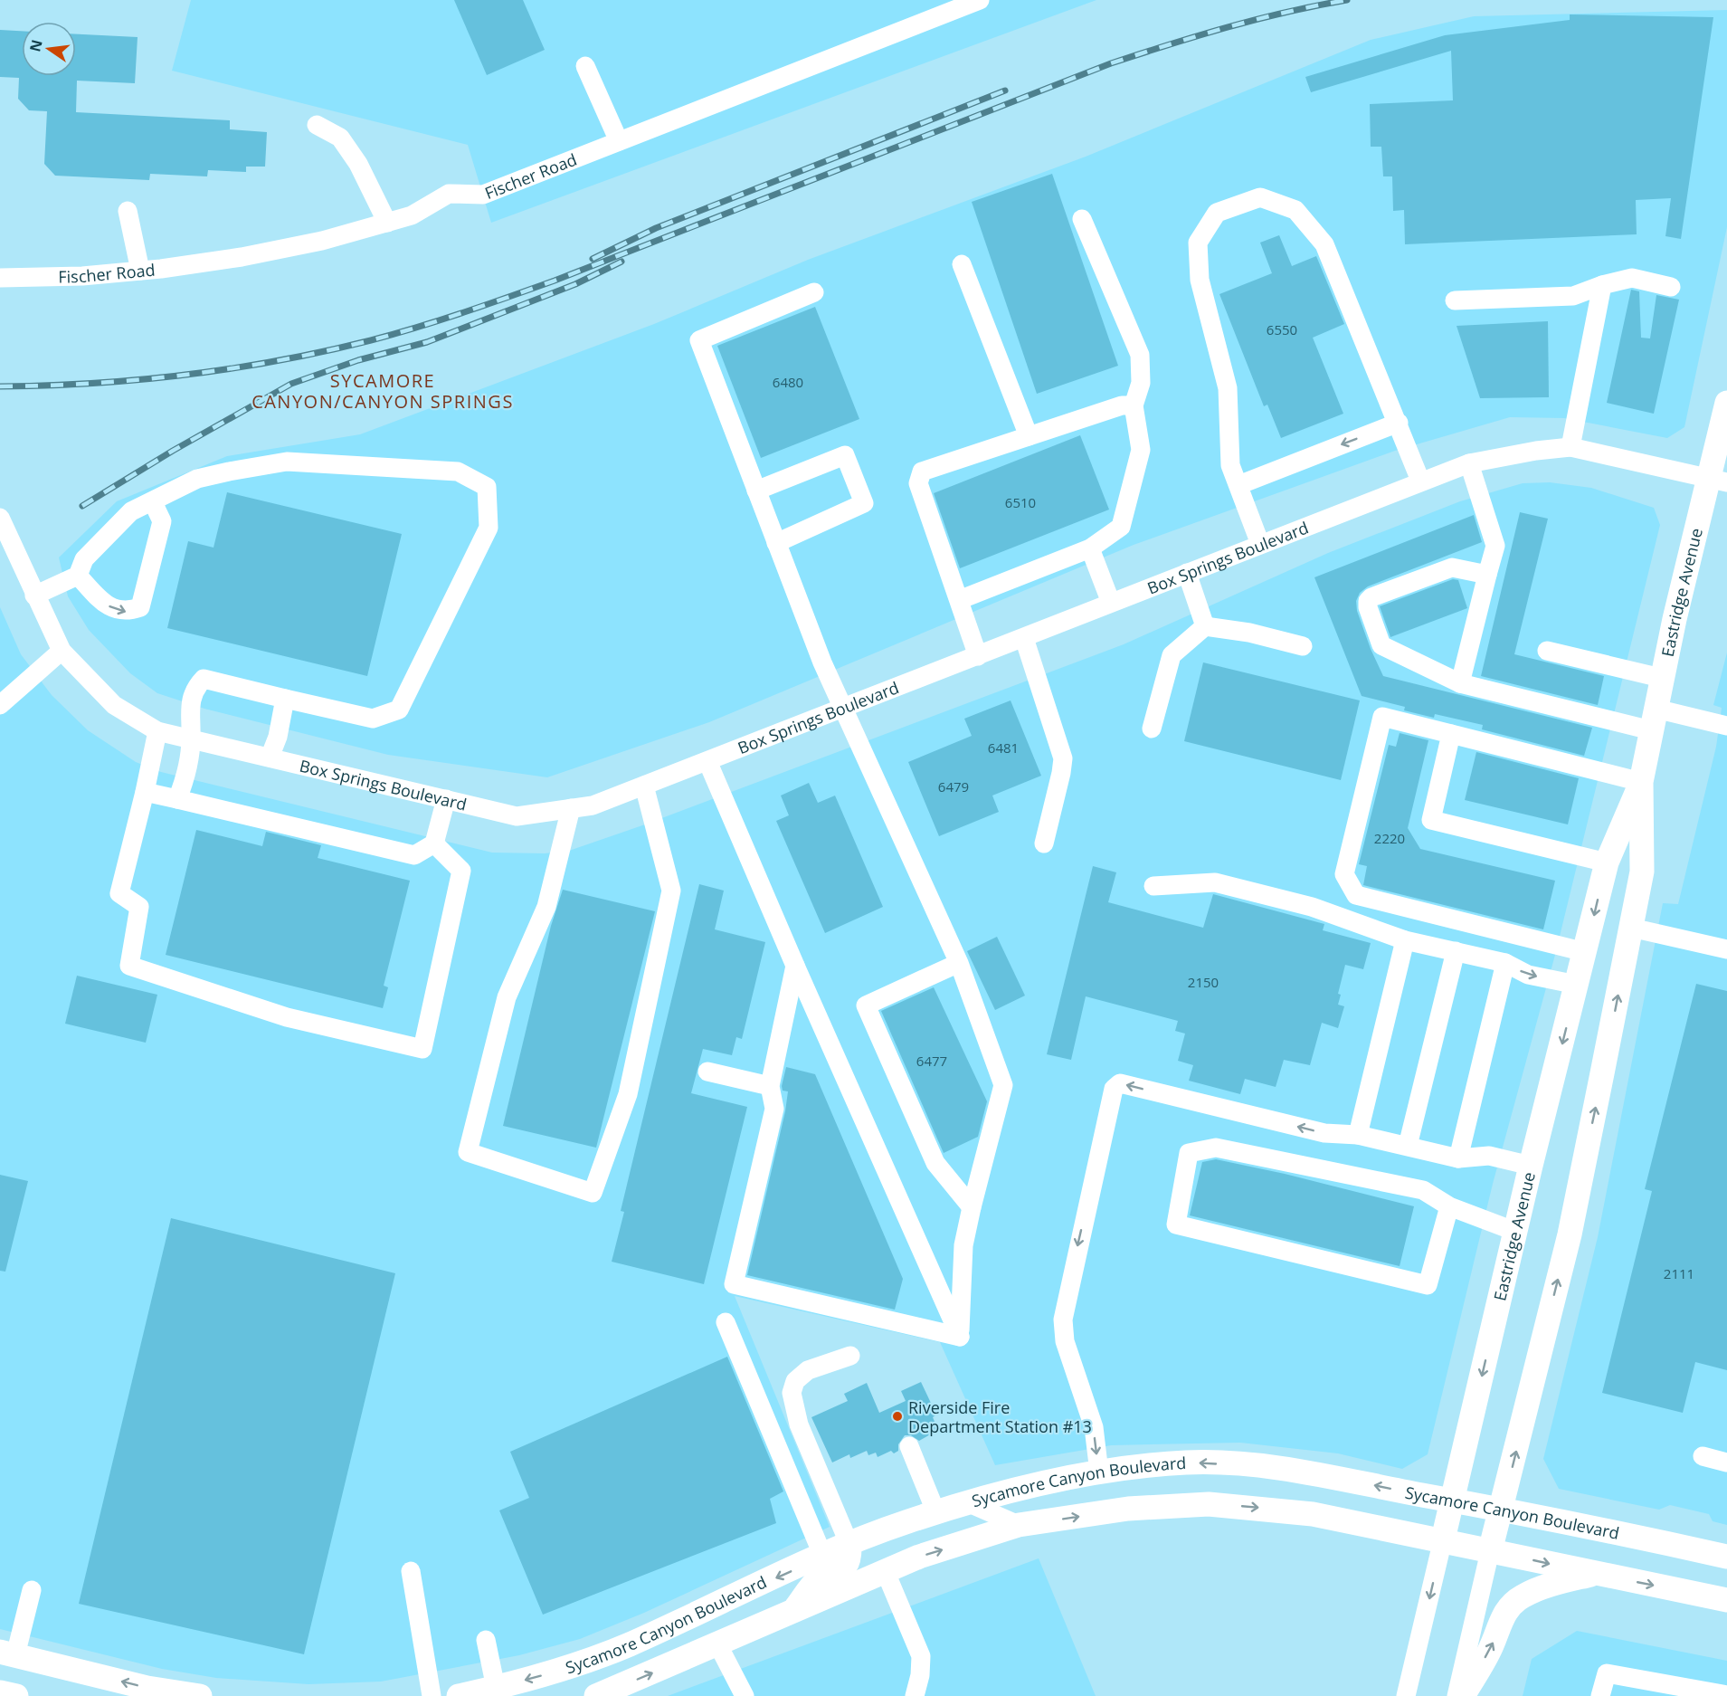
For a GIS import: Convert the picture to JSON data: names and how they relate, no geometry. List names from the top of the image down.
{
  "streets": {
    "main road": ["Eastridge Avenue", "Sycamore Canyon Boulevard"],
    "street": ["Fischer Road", "Box Springs Boulevard"]
  },
  "crossings": [
    ["Box Springs Boulevard", "Eastridge Avenue"],
    ["Eastridge Avenue", "Sycamore Canyon Boulevard"]
  ],
  "districts": ["SYCAMORE CANYON/CANYON SPRINGS"],
  "places": ["Riverside Fire Department Station #13"],
  "house_numbers": [
    "6550",
    "6480",
    "6510",
    "6481",
    "6479",
    "2220",
    "2150",
    "6477",
    "2111"
  ],
  "north": "left"
}
